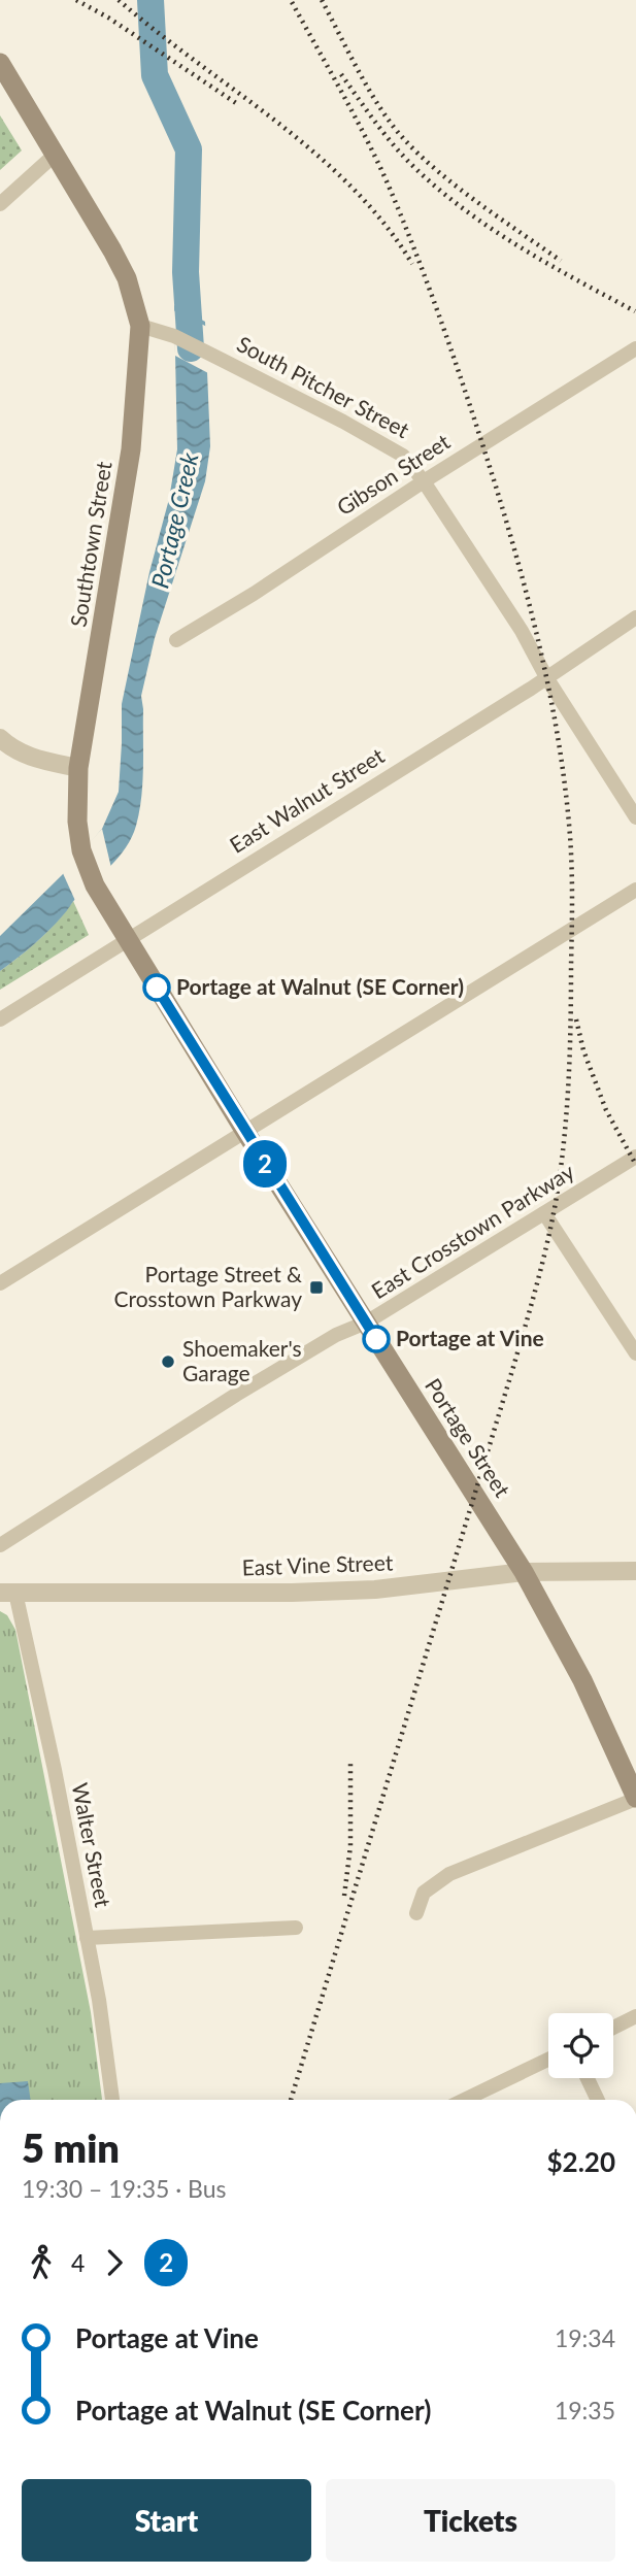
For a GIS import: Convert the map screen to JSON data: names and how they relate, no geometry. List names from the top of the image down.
{
  "streets": {
    "main road": ["Southtown Street", "Portage Street"],
    "street": [
      "South Pitcher Street",
      "Gibson Street",
      "East Walnut Street",
      "East Crosstown Parkway",
      "East Vine Street",
      "Walter Street"
    ]
  },
  "crossings": [
    ["South Pitcher Street", "Gibson Street"],
    ["South Pitcher Street", "Southtown Street"],
    ["South Pitcher Street", "East Walnut Street"],
    ["Southtown Street", "Portage Street"],
    ["East Walnut Street", "Portage Street"],
    ["East Crosstown Parkway", "Portage Street"],
    ["Portage Street", "East Vine Street"],
    ["East Vine Street", "Walter Street"]
  ],
  "water": ["Portage Creek"],
  "places": {
    "other": ["Portage at Walnut (SE Corner)", "Portage at Vine", "Shoemaker's Garage"],
    "transit": ["Portage Street & Crosstown Parkway"]
  },
  "lines": ["bus line 2"],
  "page": {
    "on_map": "2",
    "heading": ["5 min", "19:30 – 19:35 · Bus", "$2.20"],
    "legs": ["4", "2"],
    "list": [
      {
        "name": "Portage at Vine",
        "value": "19:34"
      },
      {
        "name": "Portage at Walnut (SE Corner)",
        "value": "19:35"
      }
    ],
    "buttons": ["Start", "Tickets"]
  }
}
